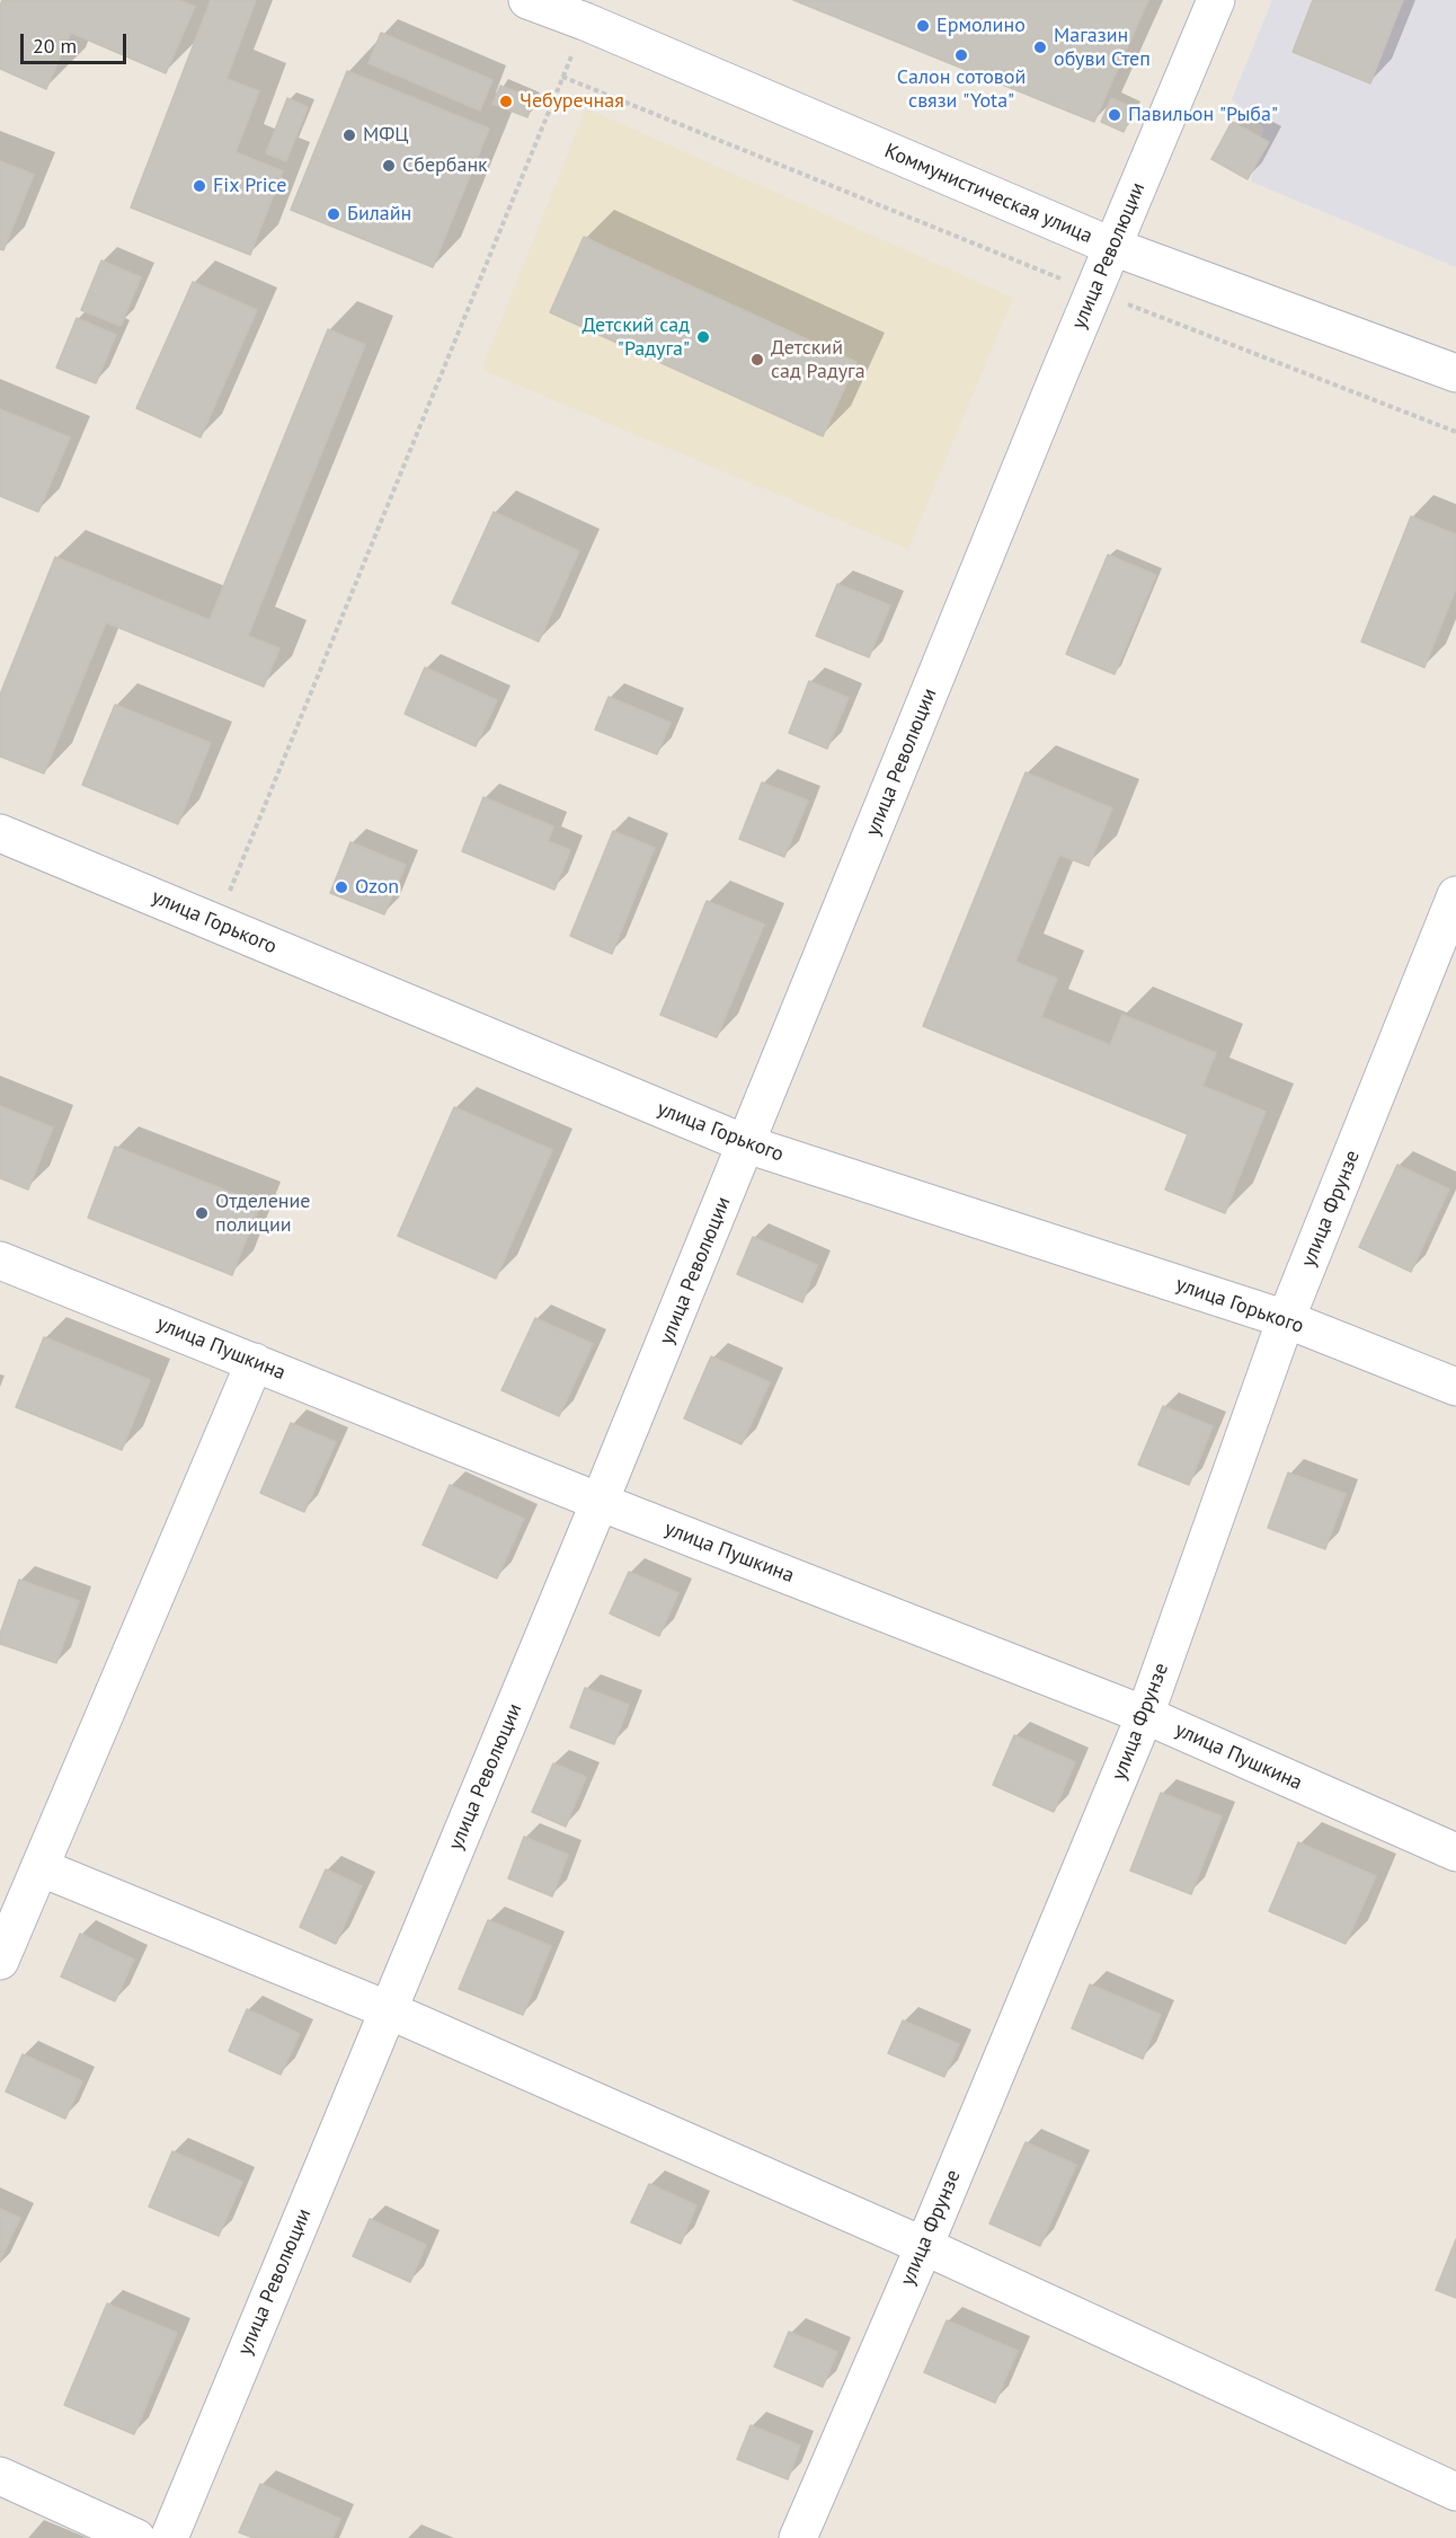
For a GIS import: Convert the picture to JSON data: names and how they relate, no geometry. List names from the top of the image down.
{
  "streets": {
    "street": [
      "Коммунистическая улица",
      "улица Революции",
      "улица Горького",
      "улица Фрунзе",
      "улица Пушкина"
    ]
  },
  "crossings": [
    ["Коммунистическая улица", "улица Революции"],
    ["улица Революции", "улица Горького"],
    ["улица Революции", "улица Пушкина"],
    ["улица Горького", "улица Фрунзе"],
    ["улица Фрунзе", "улица Пушкина"]
  ],
  "places": [
    "Ермолино",
    "Магазин обуви Степ",
    "Салон сотовой связи \"Yota\"",
    "Чебуречная",
    "Павильон \"Рыба\"",
    "МФЦ",
    "Сбербанк",
    "Fix Price",
    "Билайн",
    "Детский сад \"Радуга\"",
    "Детский сад Радуга",
    "Ozon",
    "Отделение полиции"
  ],
  "scale_bar": "20 m"
}
